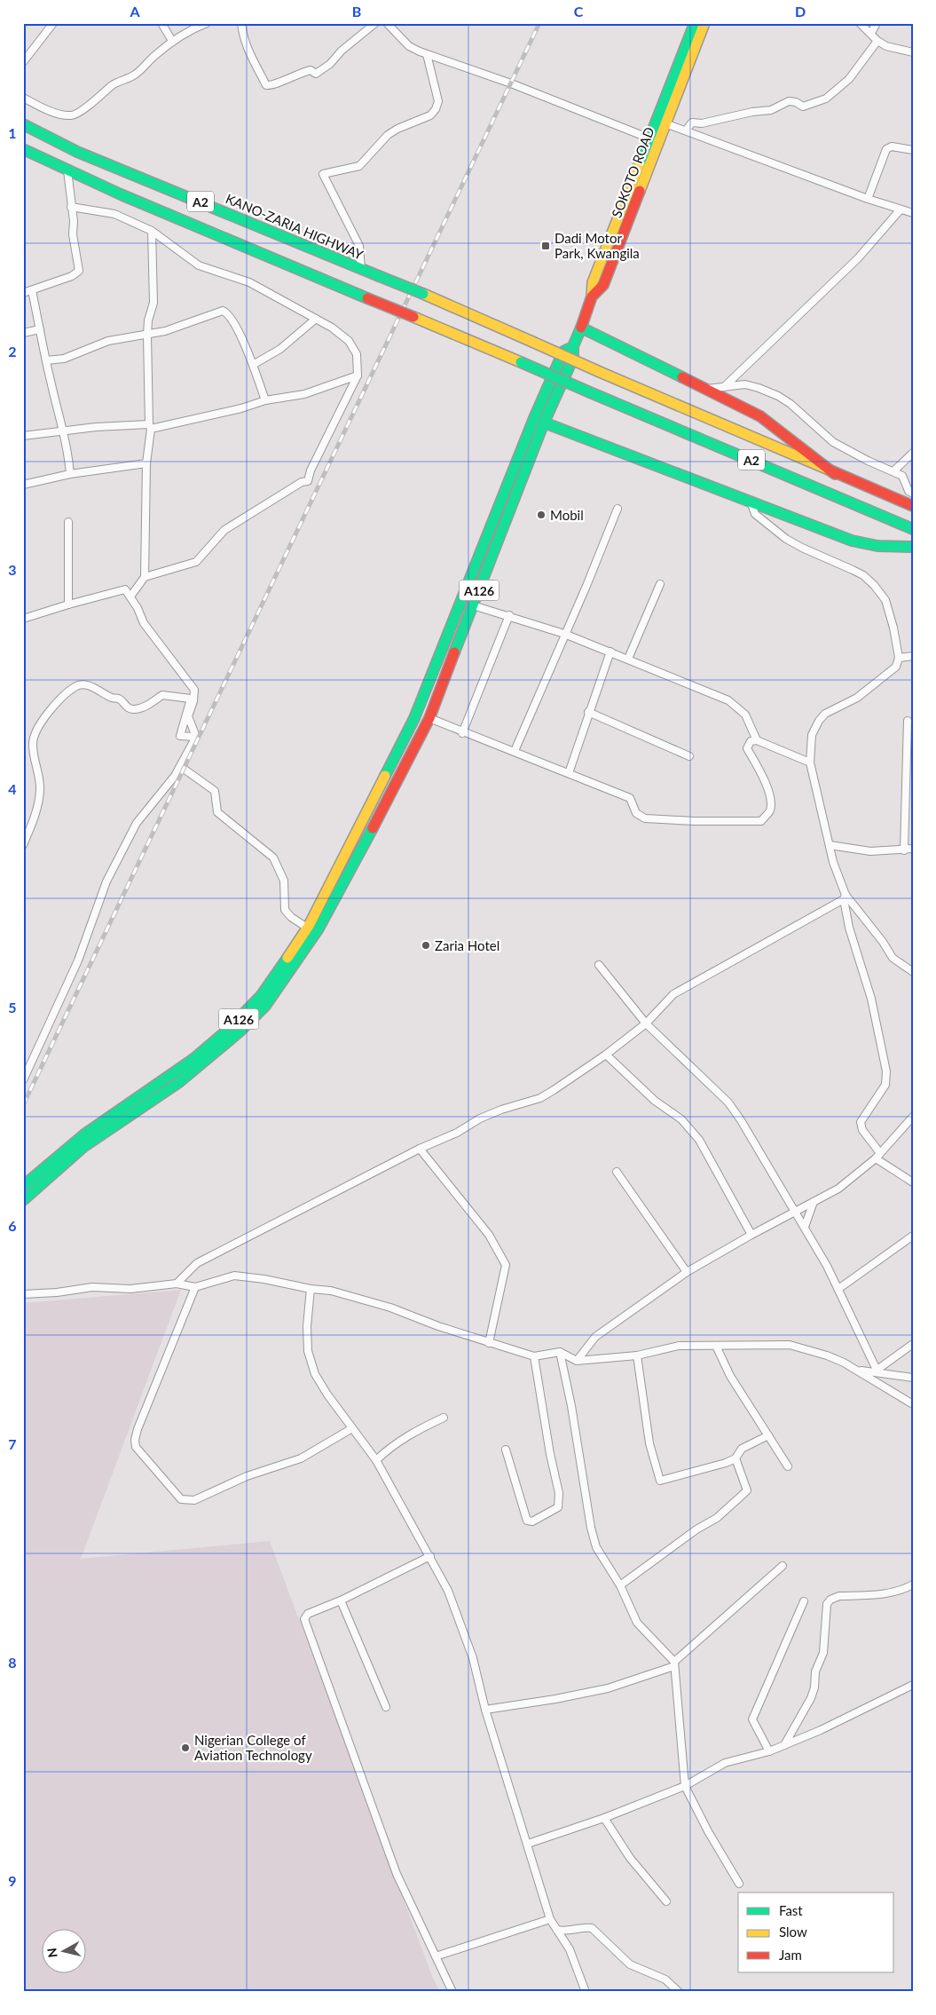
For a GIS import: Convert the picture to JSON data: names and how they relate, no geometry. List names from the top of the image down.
{
  "streets": {
    "main road": [
      "SOKOTO ROAD",
      "A2",
      "KANO-ZARIA HIGHWAY",
      "A126"
    ]
  },
  "crossings": [
    ["SOKOTO ROAD", "A126"],
    ["A2", "KANO-ZARIA HIGHWAY"]
  ],
  "places": {
    "transit": ["Dadi Motor Park, Kwangila"],
    "other": ["Mobil", "Zaria Hotel", "Nigerian College of Aviation Technology"]
  },
  "legend": ["Fast", "Slow", "Jam"],
  "north": "left",
  "grid": {
    "columns": [
      "A",
      "B",
      "C",
      "D"
    ],
    "rows": [
      "1",
      "2",
      "3",
      "4",
      "5",
      "6",
      "7",
      "8",
      "9"
    ]
  }
}
